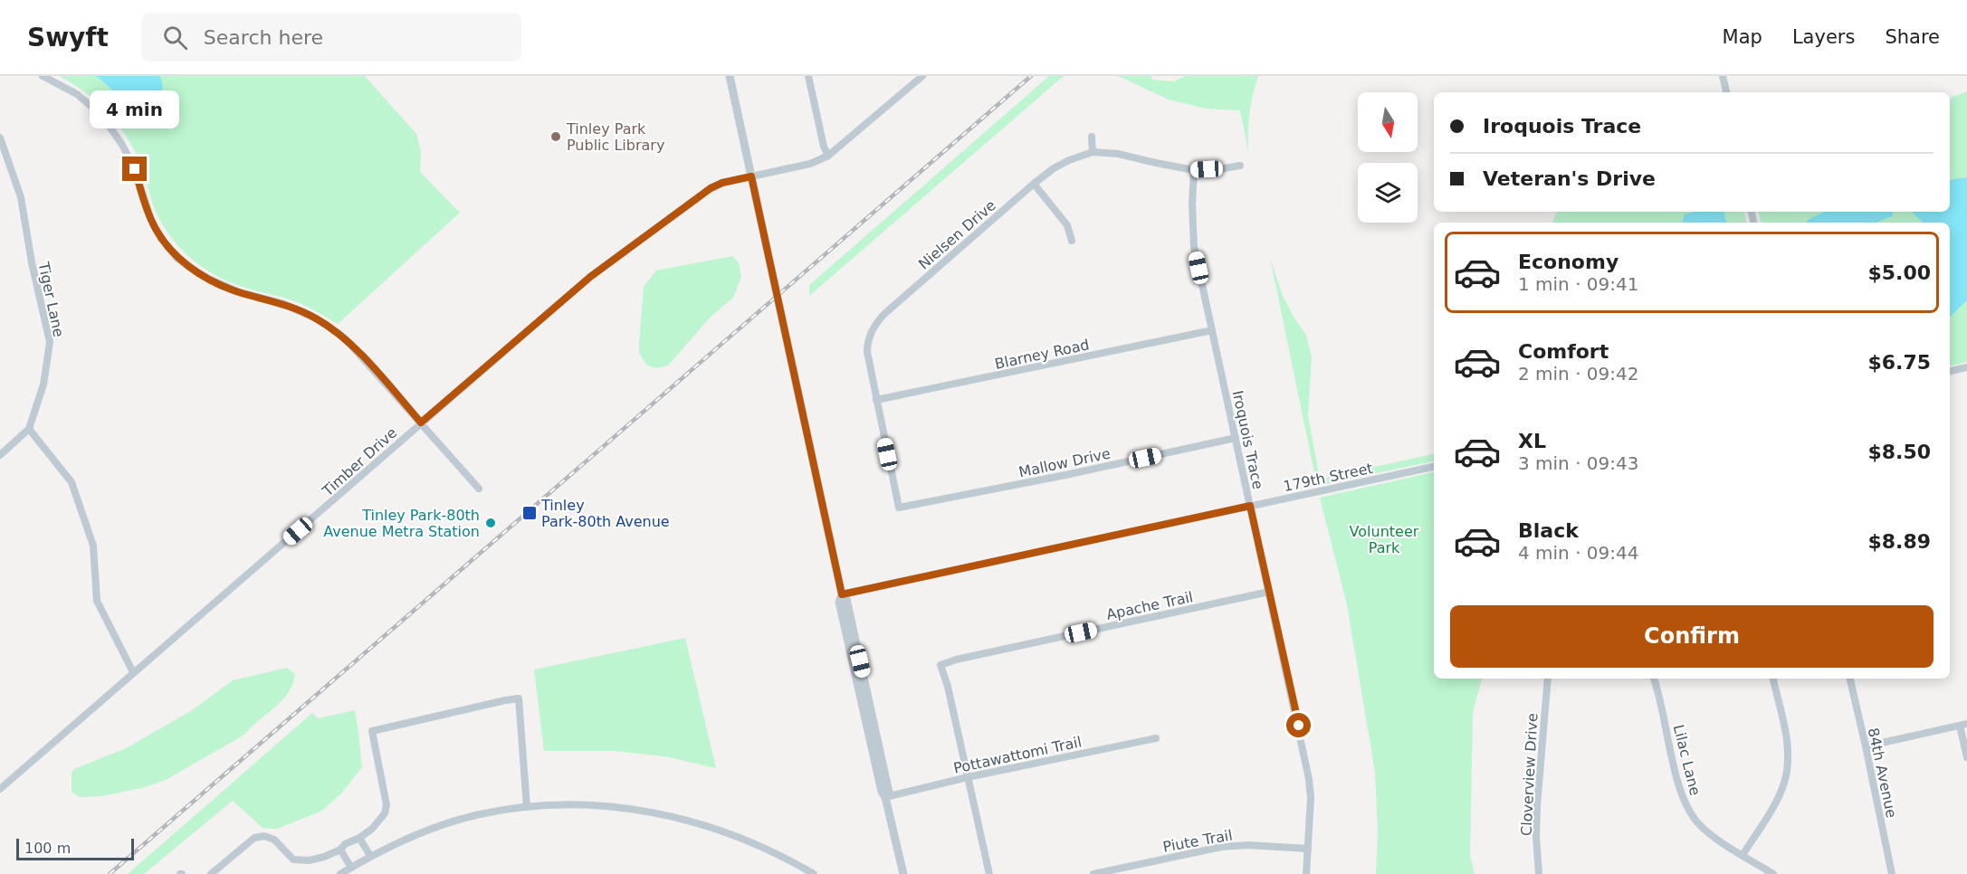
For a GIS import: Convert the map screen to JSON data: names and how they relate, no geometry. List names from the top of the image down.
{
  "streets": {
    "street": [
      "Nielsen Drive",
      "Tiger Lane",
      "Blarney Road",
      "Iroquois Trace",
      "Timber Drive",
      "Mallow Drive",
      "179th Street",
      "Apache Trail",
      "Pottawattomi Trail",
      "Lilac Lane",
      "84th Avenue",
      "Cloverview Drive",
      "Piute Trail"
    ]
  },
  "crossings": [
    ["Nielsen Drive", "Blarney Road"],
    ["Nielsen Drive", "Iroquois Trace"],
    ["Nielsen Drive", "Mallow Drive"],
    ["Blarney Road", "Iroquois Trace"],
    ["Iroquois Trace", "Mallow Drive"],
    ["Iroquois Trace", "179th Street"],
    ["Iroquois Trace", "Apache Trail"],
    ["Iroquois Trace", "Piute Trail"],
    ["Apache Trail", "Pottawattomi Trail"]
  ],
  "parks": ["Volunteer Park"],
  "places": {
    "other": ["Tinley Park Public Library", "Tinley Park-80th Avenue Metra Station"],
    "transit": ["Tinley Park-80th Avenue"]
  },
  "scale_bar": "100 m",
  "north": "bottom",
  "page": {
    "header": "Swyft",
    "search": "Search here",
    "nav": ["Map", "Layers", "Share"],
    "bubble": "4 min",
    "banner": ["Iroquois Trace", "Veteran's Drive"],
    "list": [
      {
        "name": "Economy",
        "note": "1 min · 09:41",
        "value": "$5.00"
      },
      {
        "name": "Comfort",
        "note": "2 min · 09:42",
        "value": "$6.75"
      },
      {
        "name": "XL",
        "note": "3 min · 09:43",
        "value": "$8.50"
      },
      {
        "name": "Black",
        "note": "4 min · 09:44",
        "value": "$8.89"
      }
    ],
    "buttons": "Confirm",
    "scale": "100 m"
  }
}
